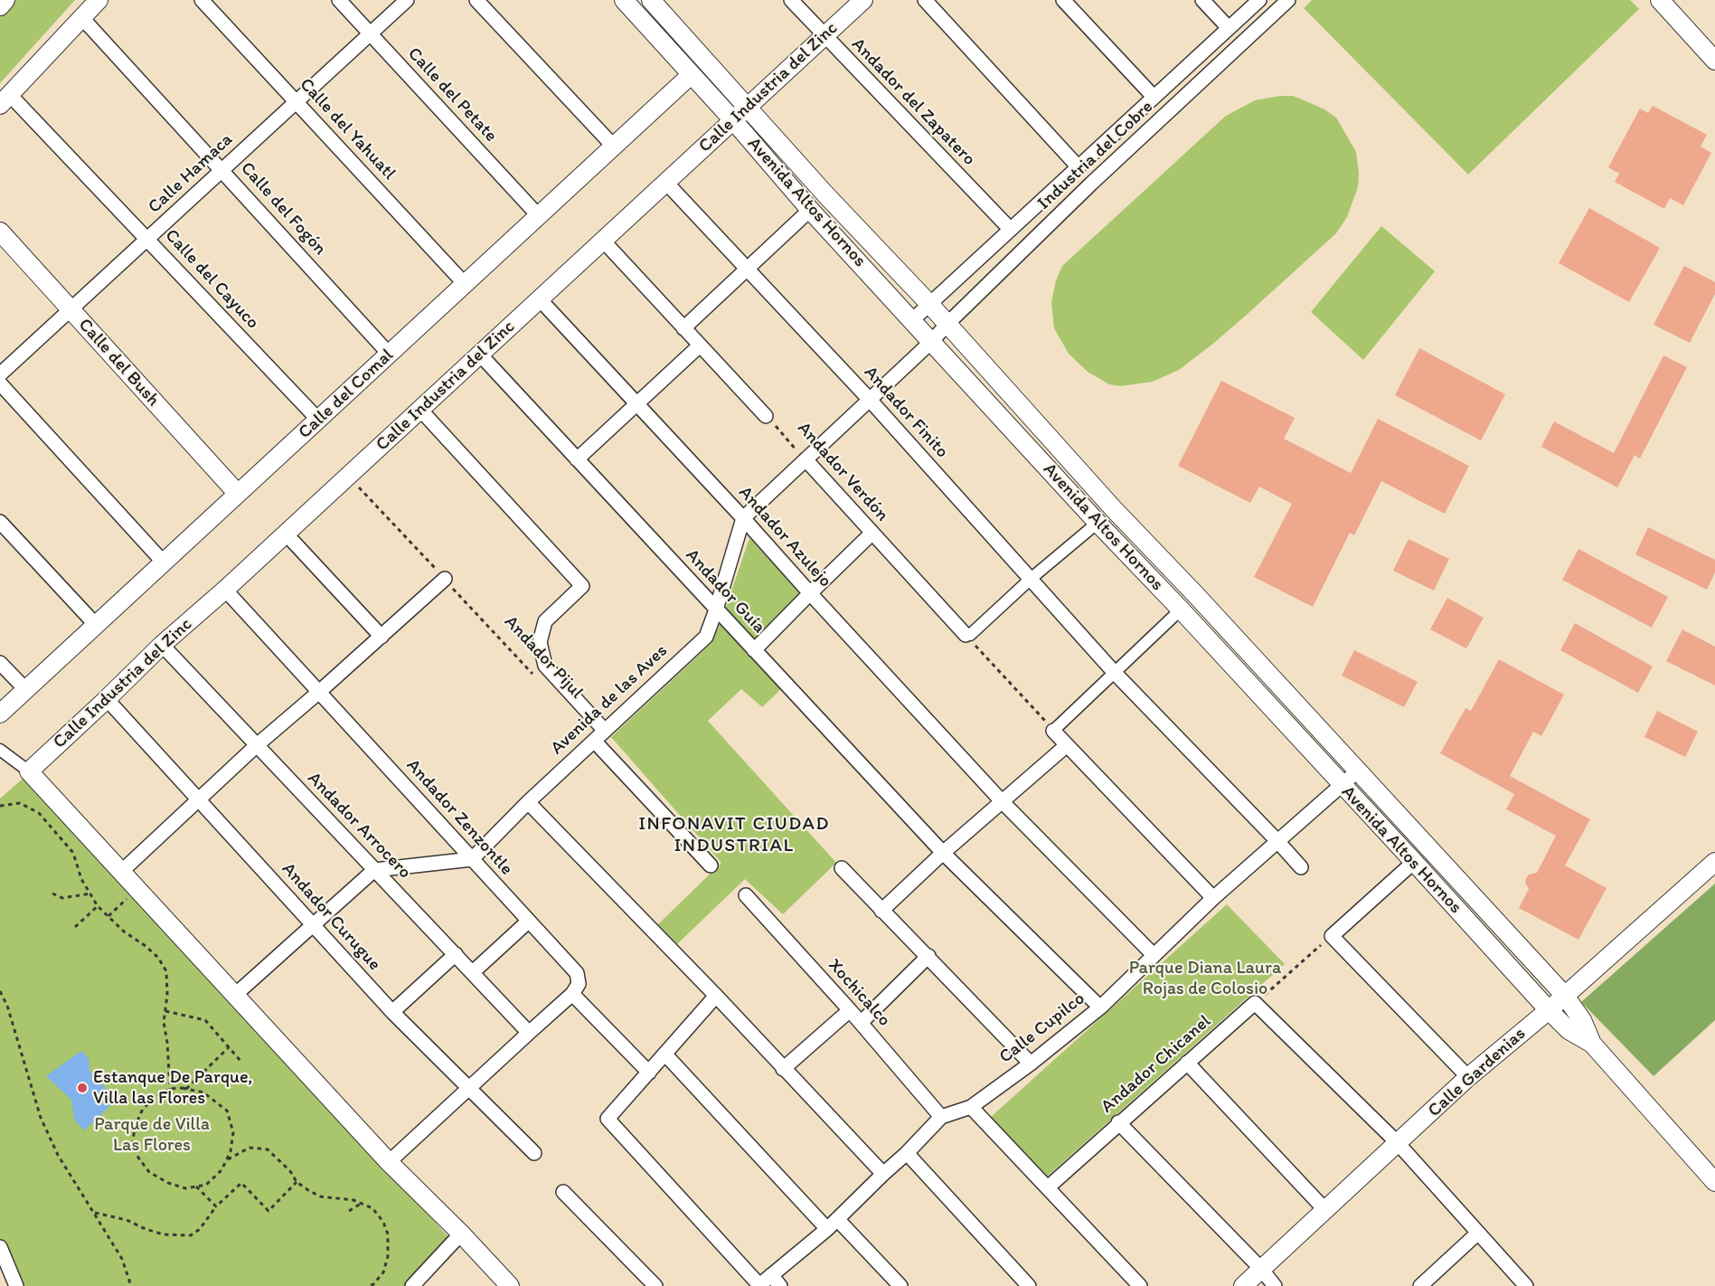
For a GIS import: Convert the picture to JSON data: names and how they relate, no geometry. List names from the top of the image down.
{
  "streets": {
    "street": [
      "Calle Industria del Zinc",
      "Calle del Petate",
      "Andador del Zapatero",
      "Calle del Yahuatl",
      "Industria del Cobre",
      "Calle Hamaca",
      "Avenida Altos Hornos",
      "Calle del Fogón",
      "Calle del Cayuco",
      "Calle del Bush",
      "Calle del Comal",
      "Andador Finito",
      "Andador Verdón",
      "Andador Azulejo",
      "Andador Guía",
      "Avenida de las Aves",
      "Andador Zenzontle",
      "Andador Arrocero",
      "Andador Curugue",
      "Xochicalco",
      "Calle Cupilco",
      "Andador Chicanel",
      "Calle Gardenias"
    ],
    "path": ["Andador Pijul"]
  },
  "crossings": [
    ["Calle Industria del Zinc", "Andador del Zapatero"],
    ["Calle Industria del Zinc", "Avenida Altos Hornos"],
    ["Calle Industria del Zinc", "Andador Finito"],
    ["Calle Industria del Zinc", "Andador Azulejo"],
    ["Calle Industria del Zinc", "Andador Guía"],
    ["Calle Industria del Zinc", "Andador Pijul"],
    ["Calle Industria del Zinc", "Andador Zenzontle"],
    ["Calle Industria del Zinc", "Andador Arrocero"],
    ["Calle Industria del Zinc", "Andador Curugue"],
    ["Calle del Petate", "Calle Hamaca"],
    ["Calle del Petate", "Calle del Comal"],
    ["Andador del Zapatero", "Industria del Cobre"],
    ["Calle del Yahuatl", "Calle Hamaca"],
    ["Calle del Yahuatl", "Calle del Comal"],
    ["Industria del Cobre", "Avenida Altos Hornos"],
    ["Calle Hamaca", "Calle del Fogón"],
    ["Calle Hamaca", "Calle del Cayuco"],
    ["Calle Hamaca", "Calle del Bush"],
    ["Avenida Altos Hornos", "Calle del Comal"],
    ["Avenida Altos Hornos", "Calle Cupilco"],
    ["Avenida Altos Hornos", "Calle Gardenias"],
    ["Calle del Fogón", "Calle del Comal"],
    ["Calle del Cayuco", "Calle del Comal"],
    ["Calle del Bush", "Calle del Comal"],
    ["Andador Finito", "Calle Cupilco"],
    ["Andador Azulejo", "Avenida de las Aves"],
    ["Andador Azulejo", "Calle Cupilco"],
    ["Andador Guía", "Avenida de las Aves"],
    ["Andador Guía", "Calle Cupilco"],
    ["Avenida de las Aves", "Andador Zenzontle"],
    ["Xochicalco", "Calle Cupilco"]
  ],
  "districts": ["INFONAVIT CIUDAD INDUSTRIAL"],
  "parks": ["Parque Diana Laura Rojas de Colosio", "Parque de Villa Las Flores"],
  "places": ["Estanque De Parque, Villa las Flores"]
}
